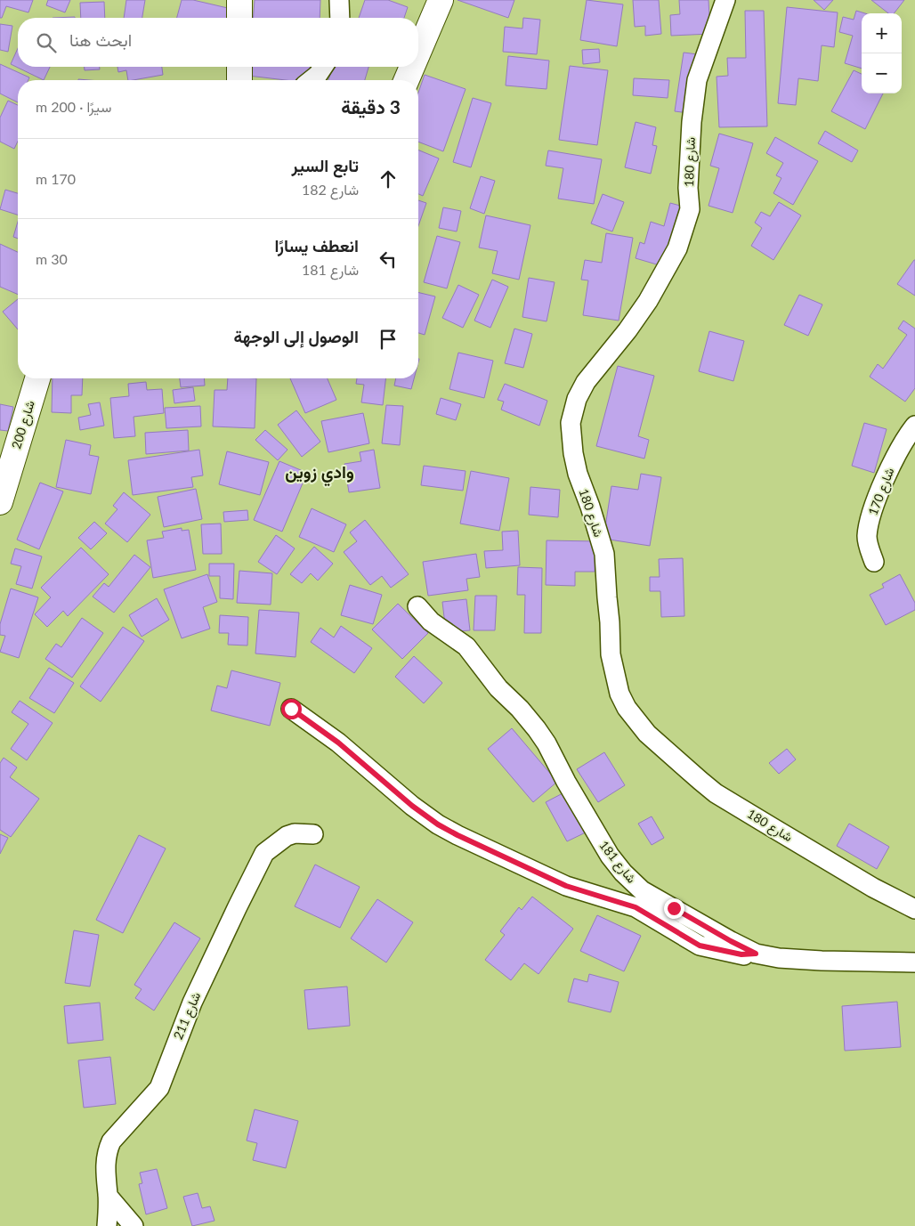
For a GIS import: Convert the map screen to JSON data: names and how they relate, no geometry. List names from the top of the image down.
{
  "streets": {
    "main road": ["شارع 200"],
    "street": [
      "شارع 180",
      "شارع 170",
      "شارع 181",
      "شارع 211"
    ]
  },
  "districts": ["وادي زوين"],
  "page": {
    "map_buttons": ["+", "−"],
    "search": "ابحث هنا",
    "heading": ["3 دقيقة", "سيرًا · 200 m"],
    "list": [
      ["تابع السير", "شارع 182", "170 m"],
      ["انعطف يسارًا", "شارع 181", "30 m"],
      "الوصول إلى الوجهة"
    ]
  }
}
